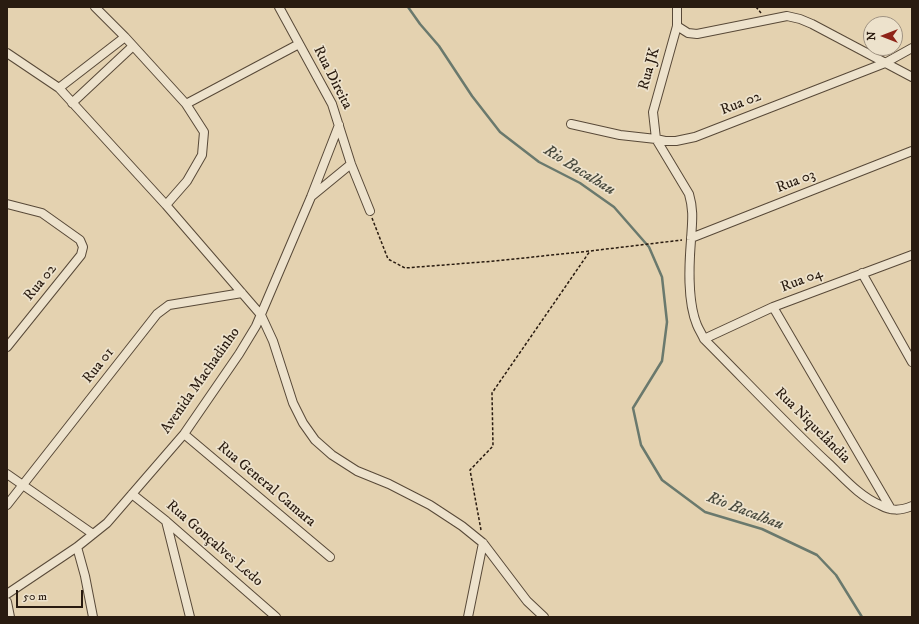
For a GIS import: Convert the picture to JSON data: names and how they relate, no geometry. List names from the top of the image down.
{
  "streets": {
    "street": [
      "Rua JK",
      "Rua Direita",
      "Rua 02",
      "Rua 03",
      "Rua 04",
      "Rua 01",
      "Avenida Machadinho",
      "Rua Niquelândia",
      "Rua General Camara",
      "Rua Gonçalves Ledo"
    ]
  },
  "crossings": [
    ["Rua JK", "Rua 02"],
    ["Rua Direita", "Avenida Machadinho"],
    ["Rua 04", "Rua Niquelândia"],
    ["Avenida Machadinho", "Rua General Camara"],
    ["Avenida Machadinho", "Rua Gonçalves Ledo"]
  ],
  "water": ["Rio Bacalhau"],
  "scale_bar": "50 m",
  "north": "left"
}
